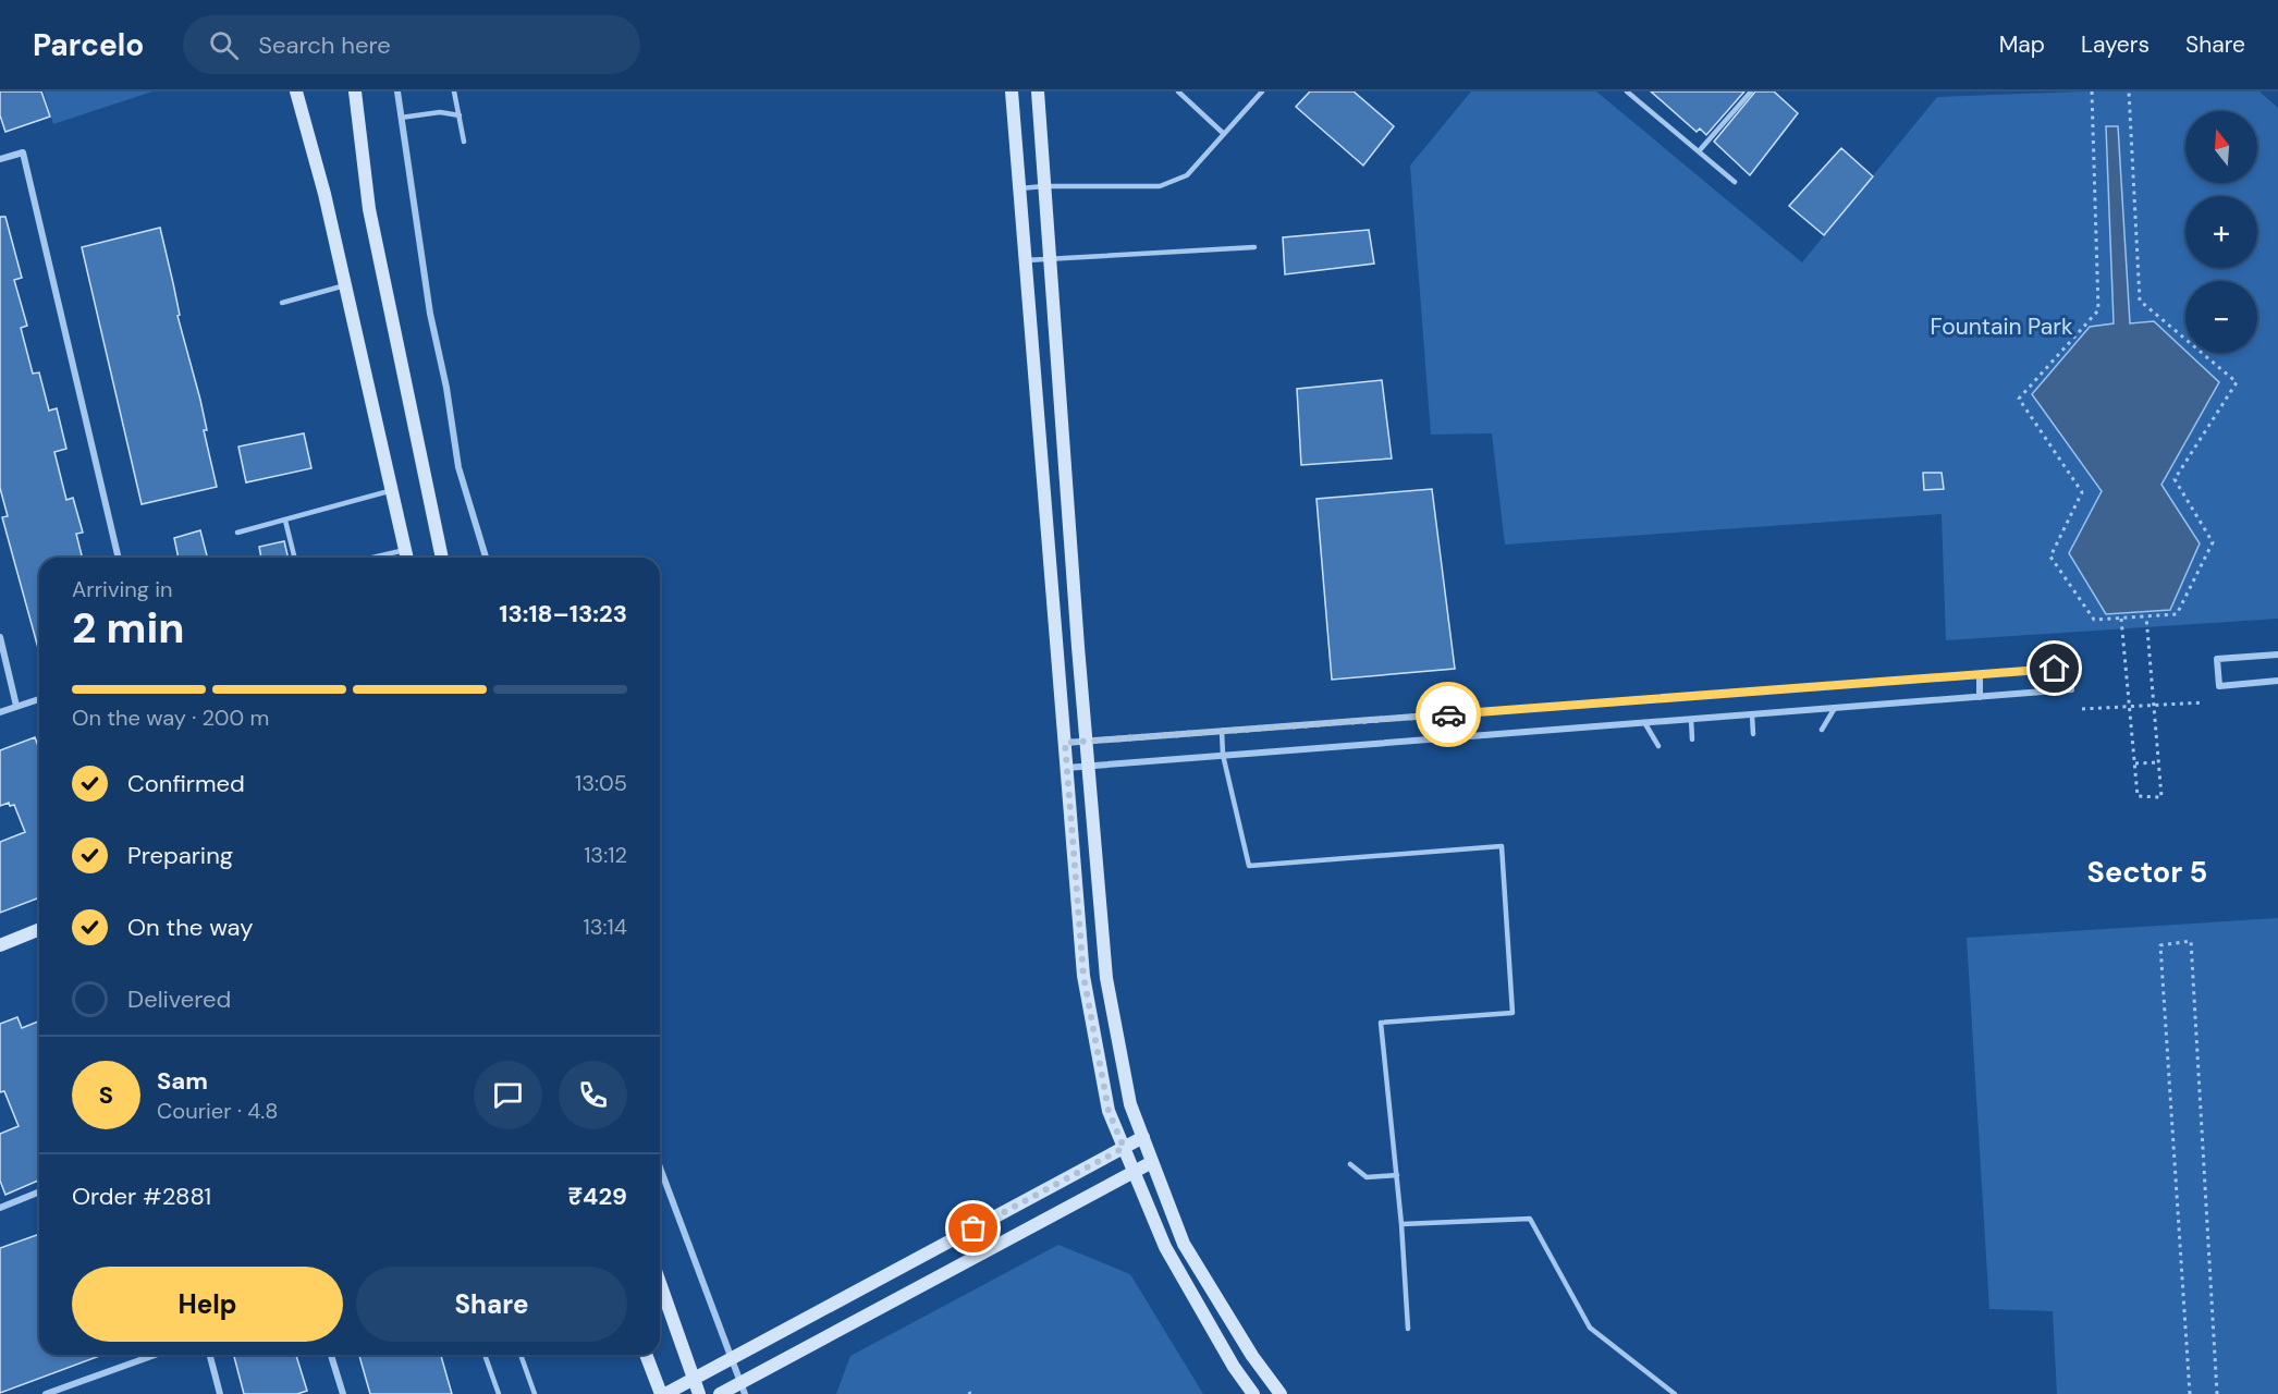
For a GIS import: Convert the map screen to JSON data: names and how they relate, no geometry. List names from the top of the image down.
{
  "districts": ["Sector 5"],
  "parks": ["Fountain Park"],
  "north": "top",
  "page": {
    "header": "Parcelo",
    "search": "Search here",
    "nav": ["Map", "Layers", "Share"],
    "map_buttons": ["+", "−"],
    "heading": ["2 min", "Arriving in", "13:18–13:23"],
    "panel": [
      "Sam",
      "Courier · 4.8",
      "Order #2881",
      "₹429"
    ],
    "bar": "On the way · 200 m",
    "list": [
      ["Confirmed", "13:05"],
      ["Preparing", "13:12"],
      ["On the way", "13:14"],
      "Delivered"
    ],
    "round": "S",
    "buttons": ["Help", "Share"]
  }
}
